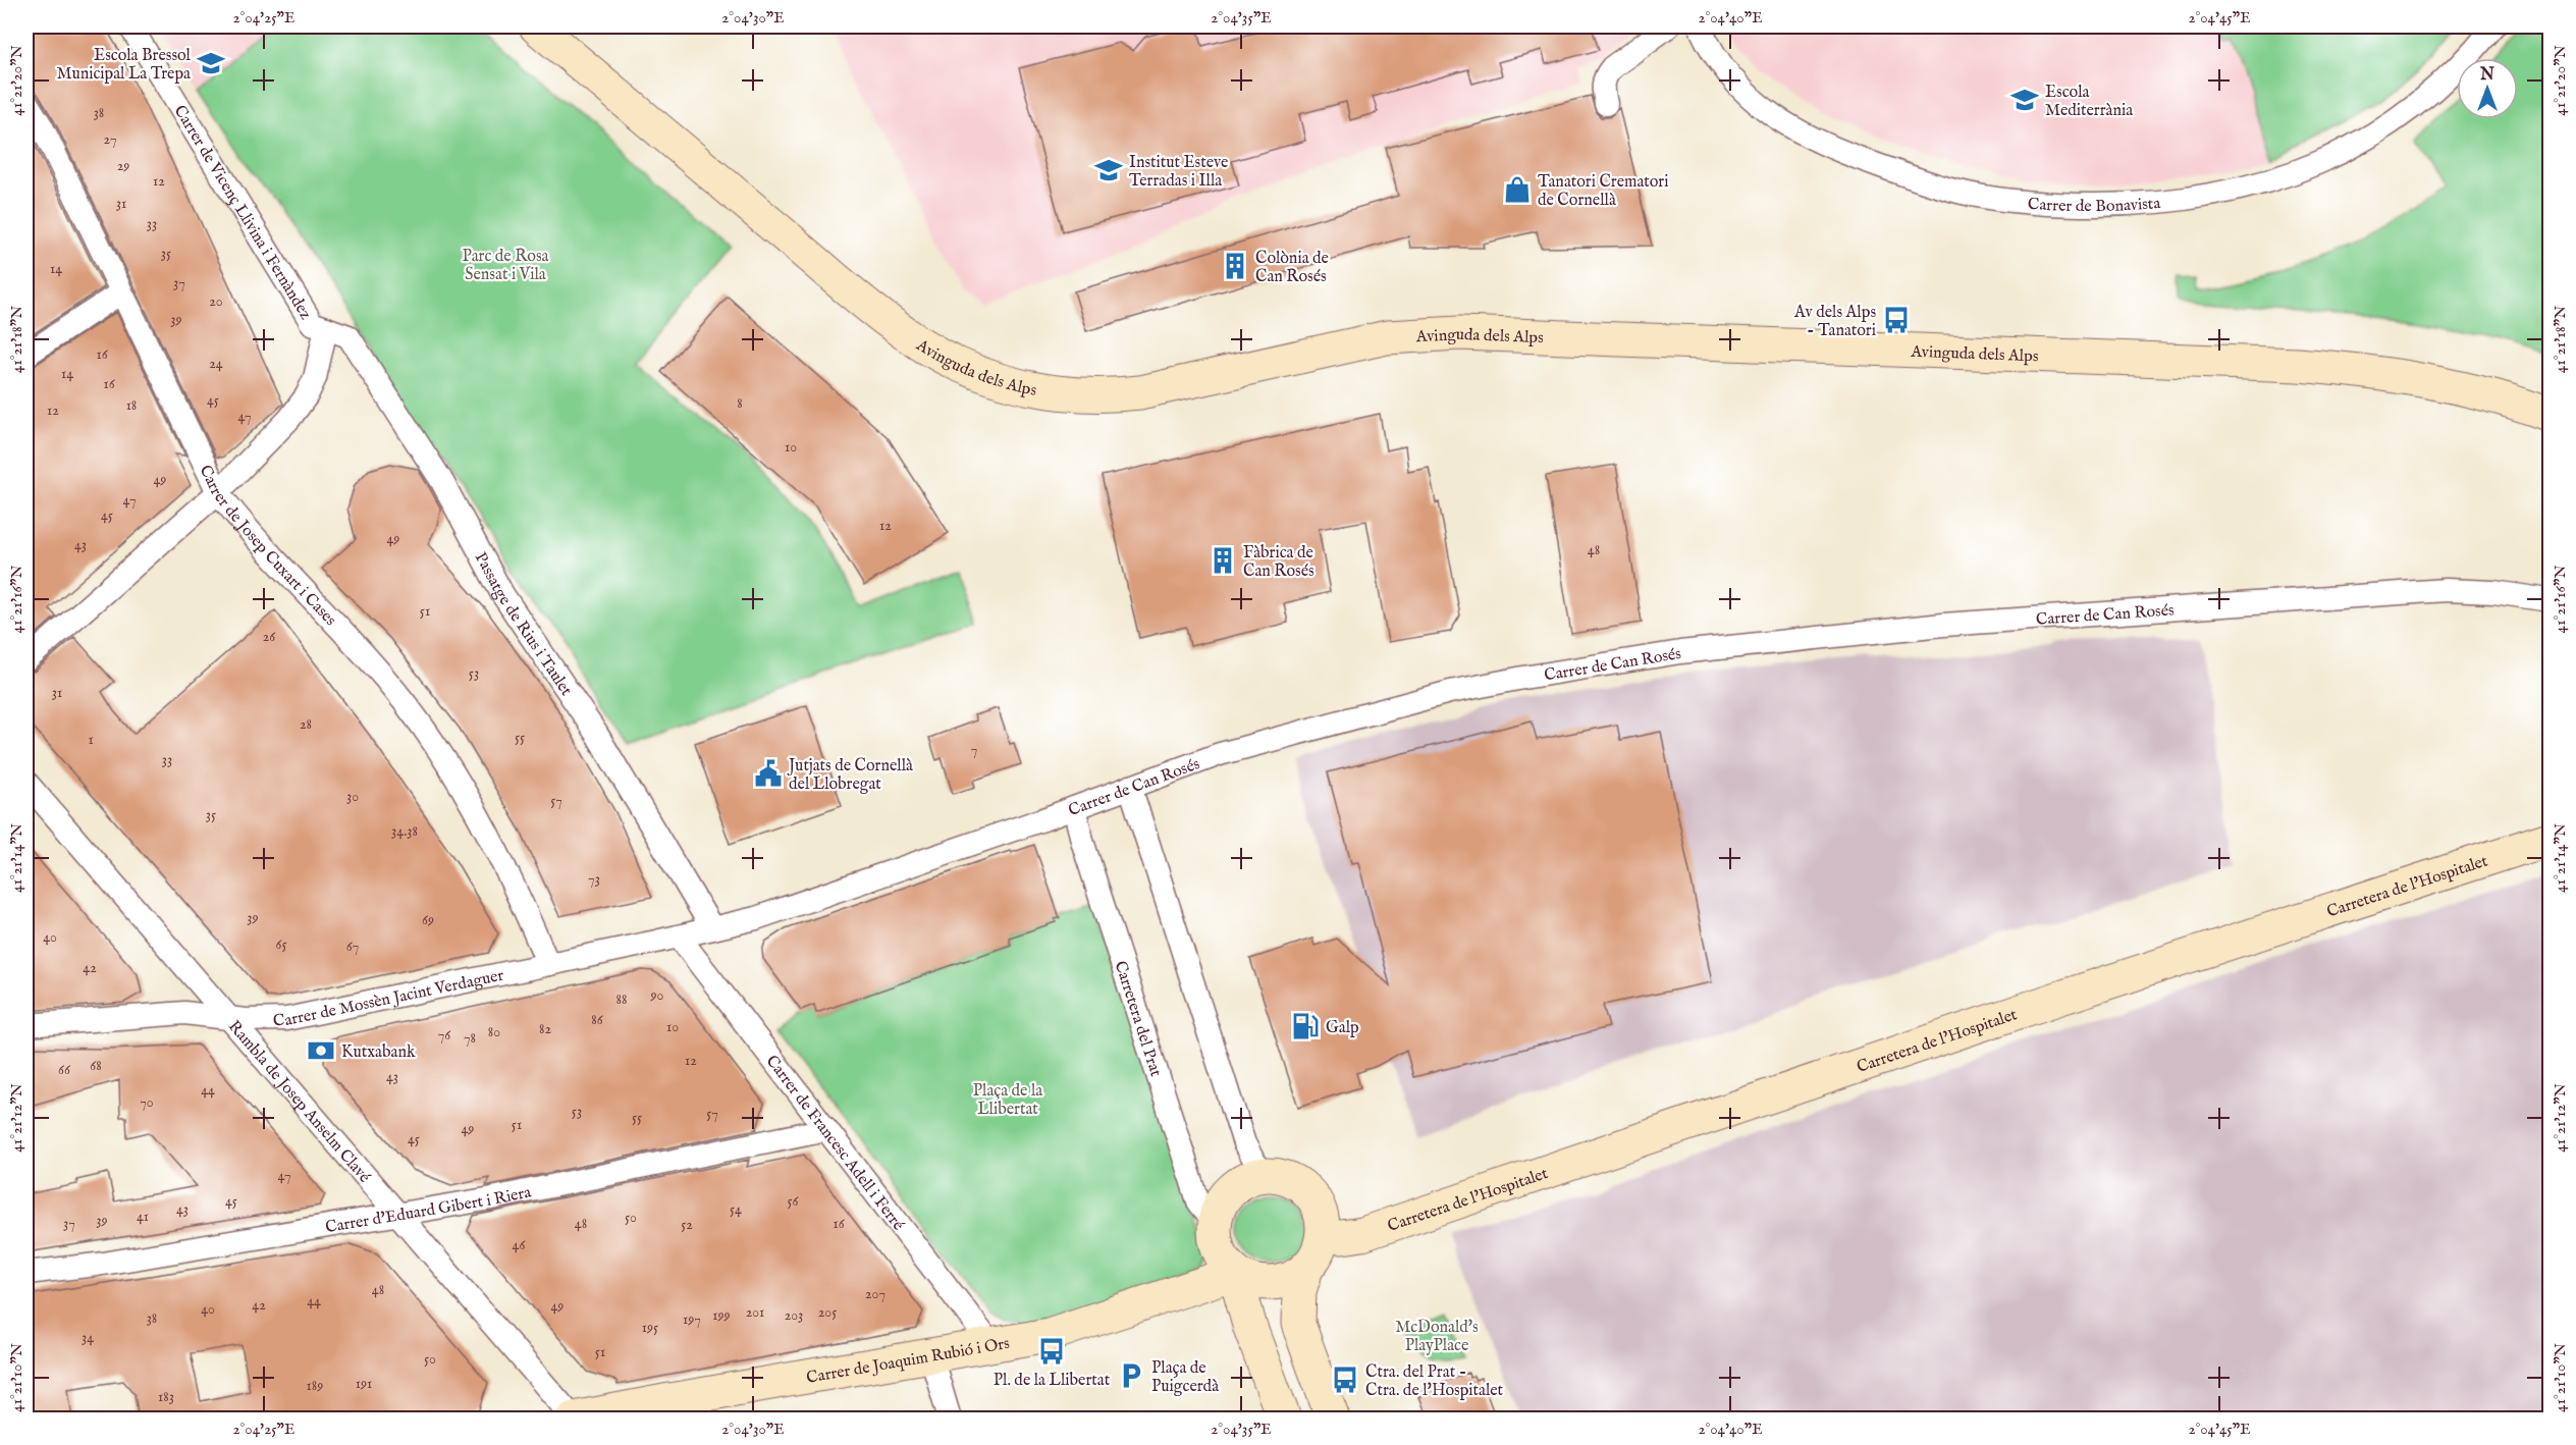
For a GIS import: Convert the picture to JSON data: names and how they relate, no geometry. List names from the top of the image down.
{
  "streets": {
    "street": [
      "Carrer de Bonavista",
      "Carrer de Vicenç Llivina i Fernàndez",
      "Avinguda dels Alps",
      "Carrer de Josep Cuxart i Cases",
      "Carrer de Can Rosés",
      "Passatge de Rius i Taulet",
      "Carretera de l'Hospitalet",
      "Carrer de Mossèn Jacint Verdaguer",
      "Carretera del Prat",
      "Rambla de Josep Anselm Clavé",
      "Carrer de Francesc Adell i Ferré",
      "Carrer d'Eduard Gibert i Riera",
      "Carrer de Joaquim Rubió i Ors"
    ]
  },
  "crossings": [
    ["Carrer de Vicenç Llivina i Fernàndez", "Passatge de Rius i Taulet"],
    ["Carrer de Josep Cuxart i Cases", "Carrer de Mossèn Jacint Verdaguer"],
    ["Carrer de Can Rosés", "Passatge de Rius i Taulet"],
    ["Carrer de Can Rosés", "Carrer de Mossèn Jacint Verdaguer"],
    ["Carrer de Can Rosés", "Carretera del Prat"],
    ["Passatge de Rius i Taulet", "Carrer de Mossèn Jacint Verdaguer"],
    ["Carretera de l'Hospitalet", "Carretera del Prat"],
    ["Carretera de l'Hospitalet", "Carrer de Joaquim Rubió i Ors"],
    ["Carrer de Mossèn Jacint Verdaguer", "Rambla de Josep Anselm Clavé"],
    ["Carrer de Mossèn Jacint Verdaguer", "Carrer de Francesc Adell i Ferré"],
    ["Carretera del Prat", "Carrer de Joaquim Rubió i Ors"],
    ["Rambla de Josep Anselm Clavé", "Carrer d'Eduard Gibert i Riera"],
    ["Rambla de Josep Anselm Clavé", "Carrer de Joaquim Rubió i Ors"],
    ["Carrer de Francesc Adell i Ferré", "Carrer d'Eduard Gibert i Riera"],
    ["Carrer de Francesc Adell i Ferré", "Carrer de Joaquim Rubió i Ors"]
  ],
  "parks": ["Parc de Rosa Sensat i Vila", "Plaça de la Llibertat", "McDonald's PlayPlace"],
  "places": {
    "school or university": ["Escola Bressol Municipal La Trepa", "Escola Mediterrània", "Institut Esteve Terradas i Illa"],
    "shop": ["Tanatori Crematori de Cornellà"],
    "building": ["Colònia de Can Rosés", "Fàbrica de Can Rosés"],
    "bus stop": ["Av dels Alps - Tanatori", "Pl. de la Llibertat", "Ctra. del Prat - Ctra. de l'Hospitalet"],
    "public building": ["Jutjats de Cornellà del Llobregat"],
    "fuel station": ["Galp"],
    "bank": ["Kutxabank"],
    "parking": ["Plaça de Puigcerdà"]
  },
  "house_numbers": [
    "38",
    "27",
    "29",
    "12",
    "31",
    "33",
    "35",
    "14",
    "37",
    "20",
    "39",
    "16",
    "24",
    "14",
    "16",
    "45",
    "8",
    "18",
    "12",
    "47",
    "10",
    "49",
    "47",
    "45",
    "12",
    "49",
    "43",
    "48",
    "51",
    "26",
    "53",
    "31",
    "28",
    "55",
    "1",
    "7",
    "33",
    "30",
    "57",
    "35",
    "34.38",
    "73",
    "39",
    "69",
    "40",
    "65",
    "67",
    "42",
    "90",
    "88",
    "86",
    "10",
    "82",
    "80",
    "76",
    "78",
    "12",
    "68",
    "66",
    "43",
    "44",
    "70",
    "53",
    "57",
    "55",
    "51",
    "49",
    "45",
    "47",
    "45",
    "56",
    "43",
    "54",
    "41",
    "50",
    "39",
    "37",
    "48",
    "16",
    "52",
    "46",
    "48",
    "207",
    "44",
    "42",
    "49",
    "40",
    "201",
    "205",
    "199",
    "203",
    "38",
    "197",
    "195",
    "34",
    "51",
    "50",
    "191",
    "189",
    "183"
  ],
  "north": "top",
  "coordinates": [
    "2°04'25\"E",
    "2°04'30\"E",
    "2°04'35\"E",
    "2°04'40\"E",
    "2°04'45\"E",
    "41°21'20\"N",
    "41°21'18\"N",
    "41°21'16\"N",
    "41°21'14\"N",
    "41°21'12\"N",
    "41°21'10\"N"
  ]
}
